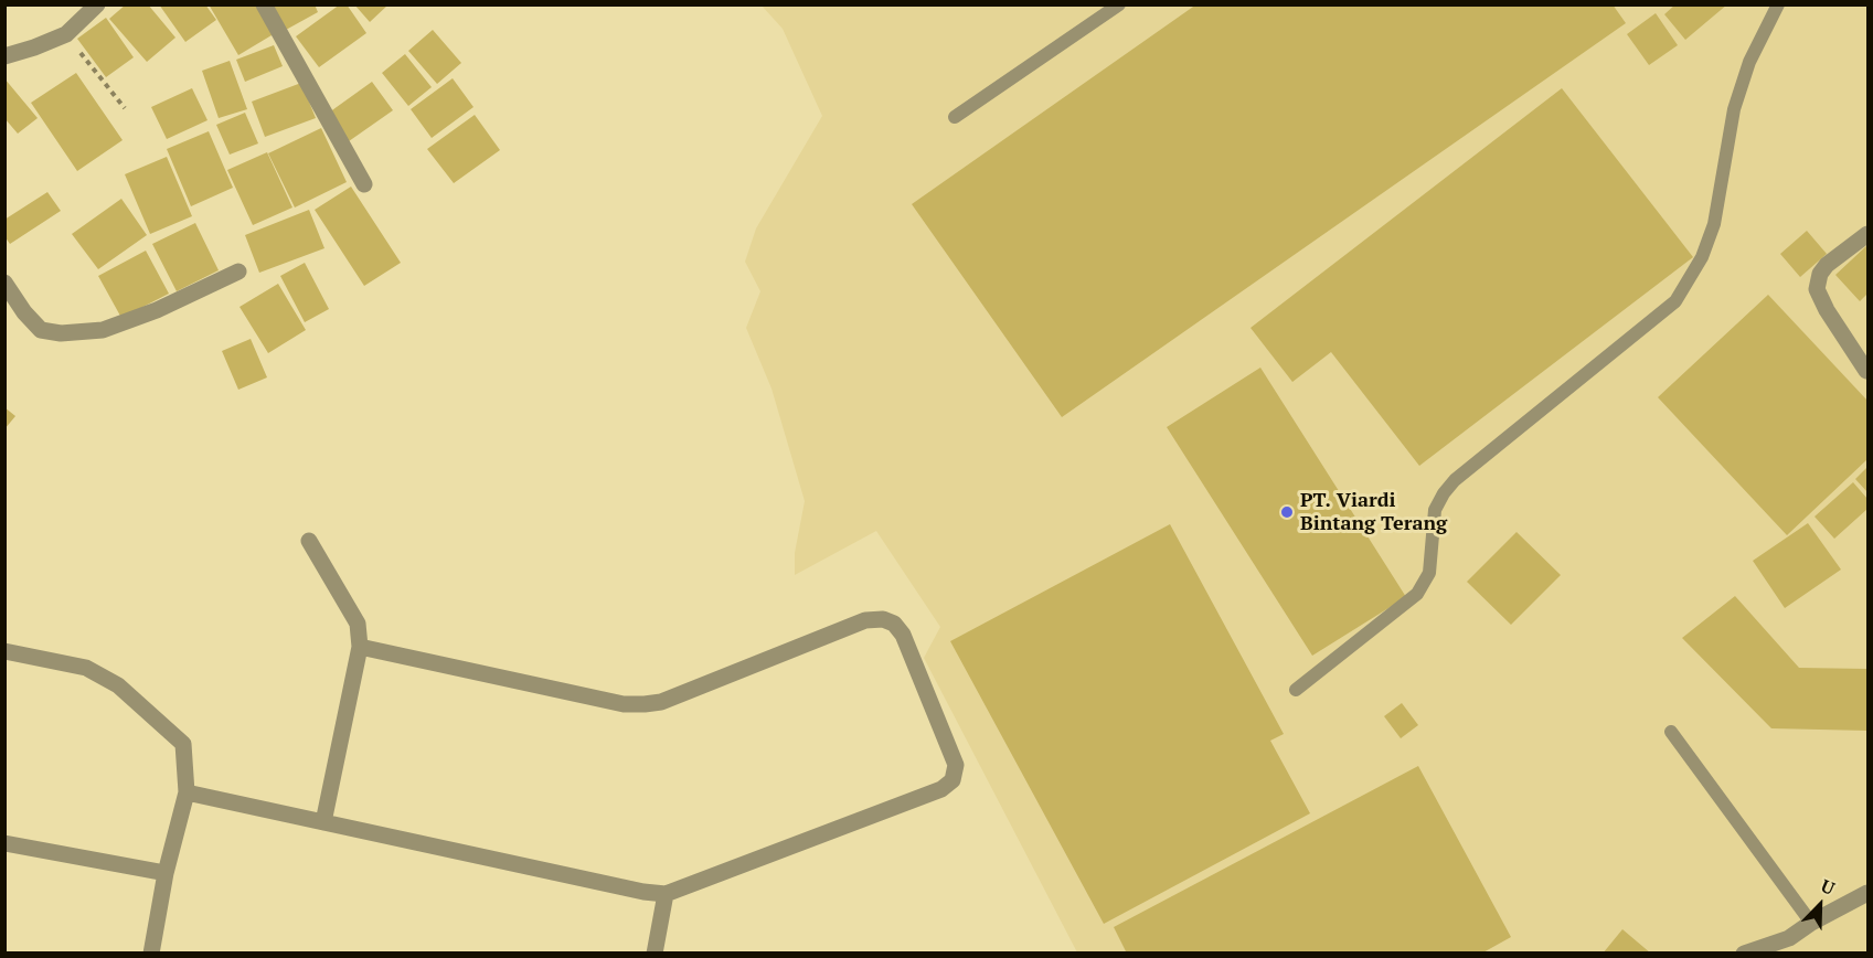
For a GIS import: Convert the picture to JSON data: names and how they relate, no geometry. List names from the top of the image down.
{
  "places": ["PT. Viardi Bintang Terang"],
  "north": "top right"
}
